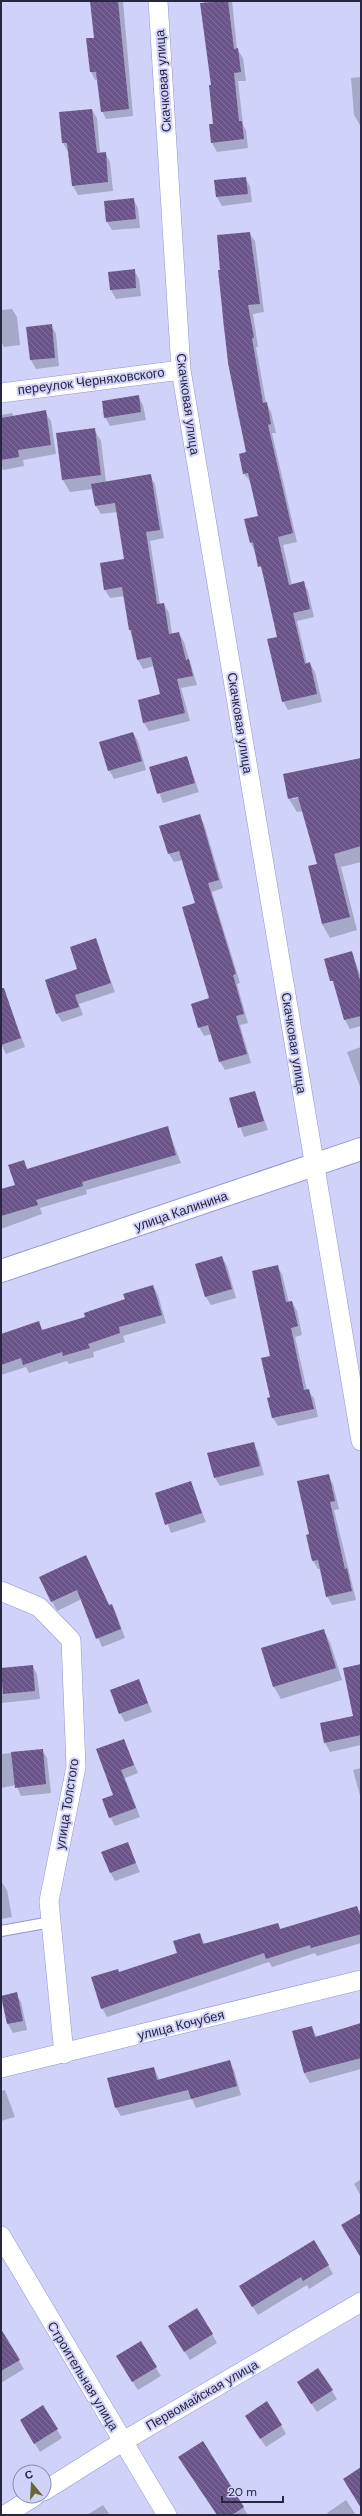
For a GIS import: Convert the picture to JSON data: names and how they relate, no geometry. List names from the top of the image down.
{
  "streets": {
    "main road": ["улица Калинина"],
    "street": [
      "Скачковая улица",
      "переулок Черняховского",
      "улица Толстого",
      "улица Кочубея",
      "Строительная улица",
      "Первомайская улица"
    ]
  },
  "crossings": [
    ["Скачковая улица", "переулок Черняховского"],
    ["Скачковая улица", "улица Калинина"],
    ["улица Толстого", "улица Кочубея"],
    ["Строительная улица", "Первомайская улица"]
  ],
  "scale_bar": "20 m",
  "north": "top"
}
